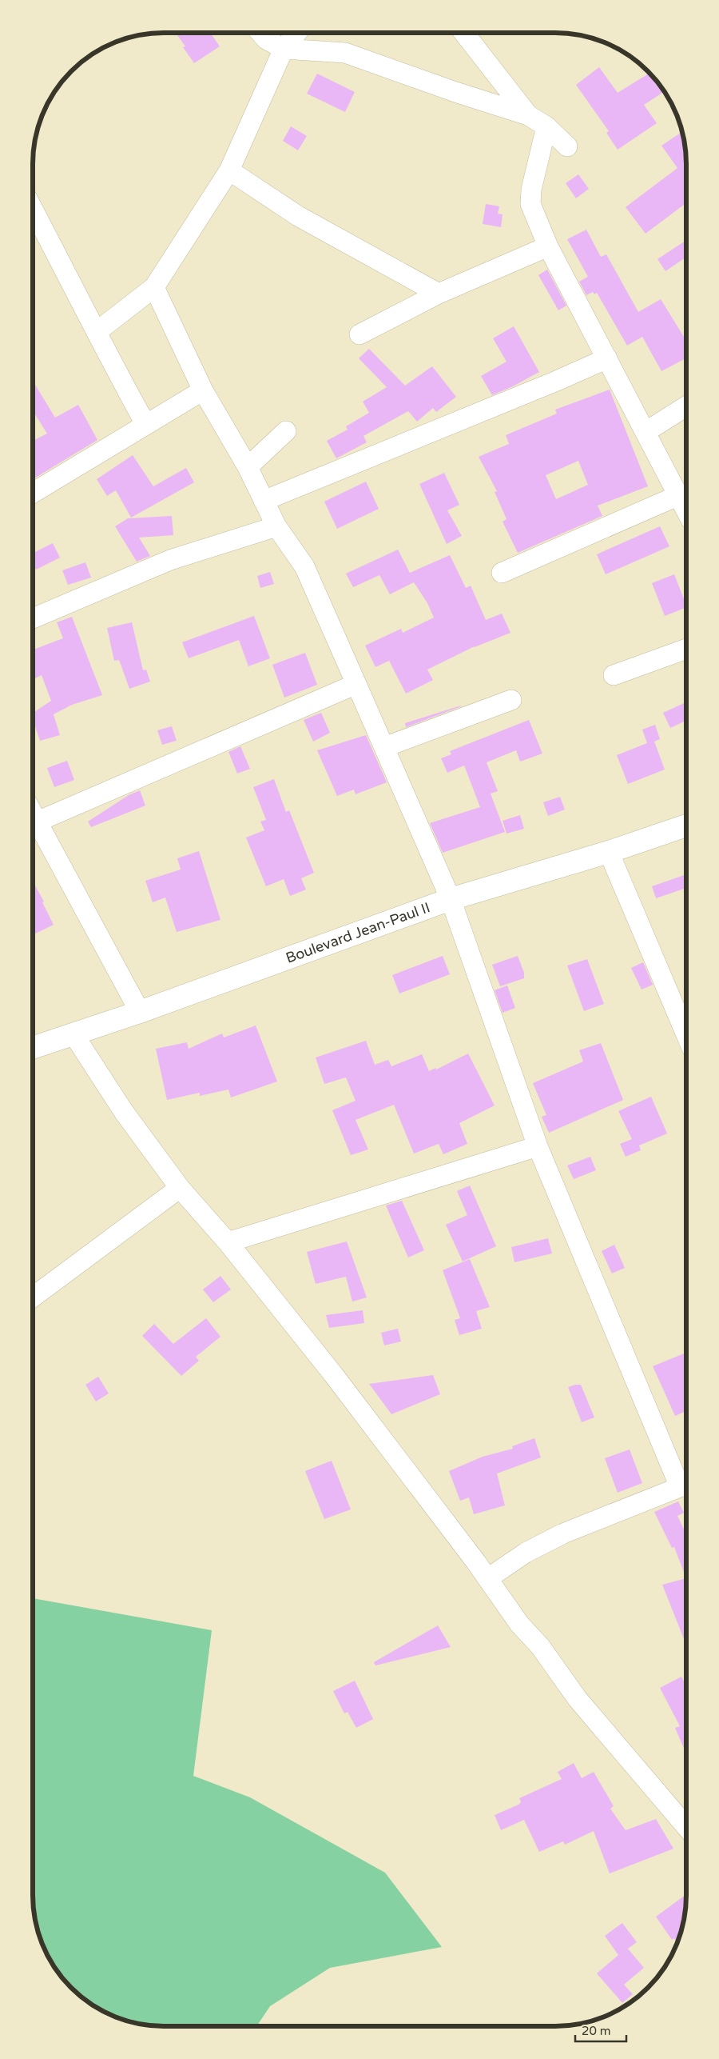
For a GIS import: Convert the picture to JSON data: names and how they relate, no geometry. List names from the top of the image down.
{
  "streets": {
    "main road": ["Boulevard Jean-Paul II"]
  },
  "scale_bar": "20 m"
}
